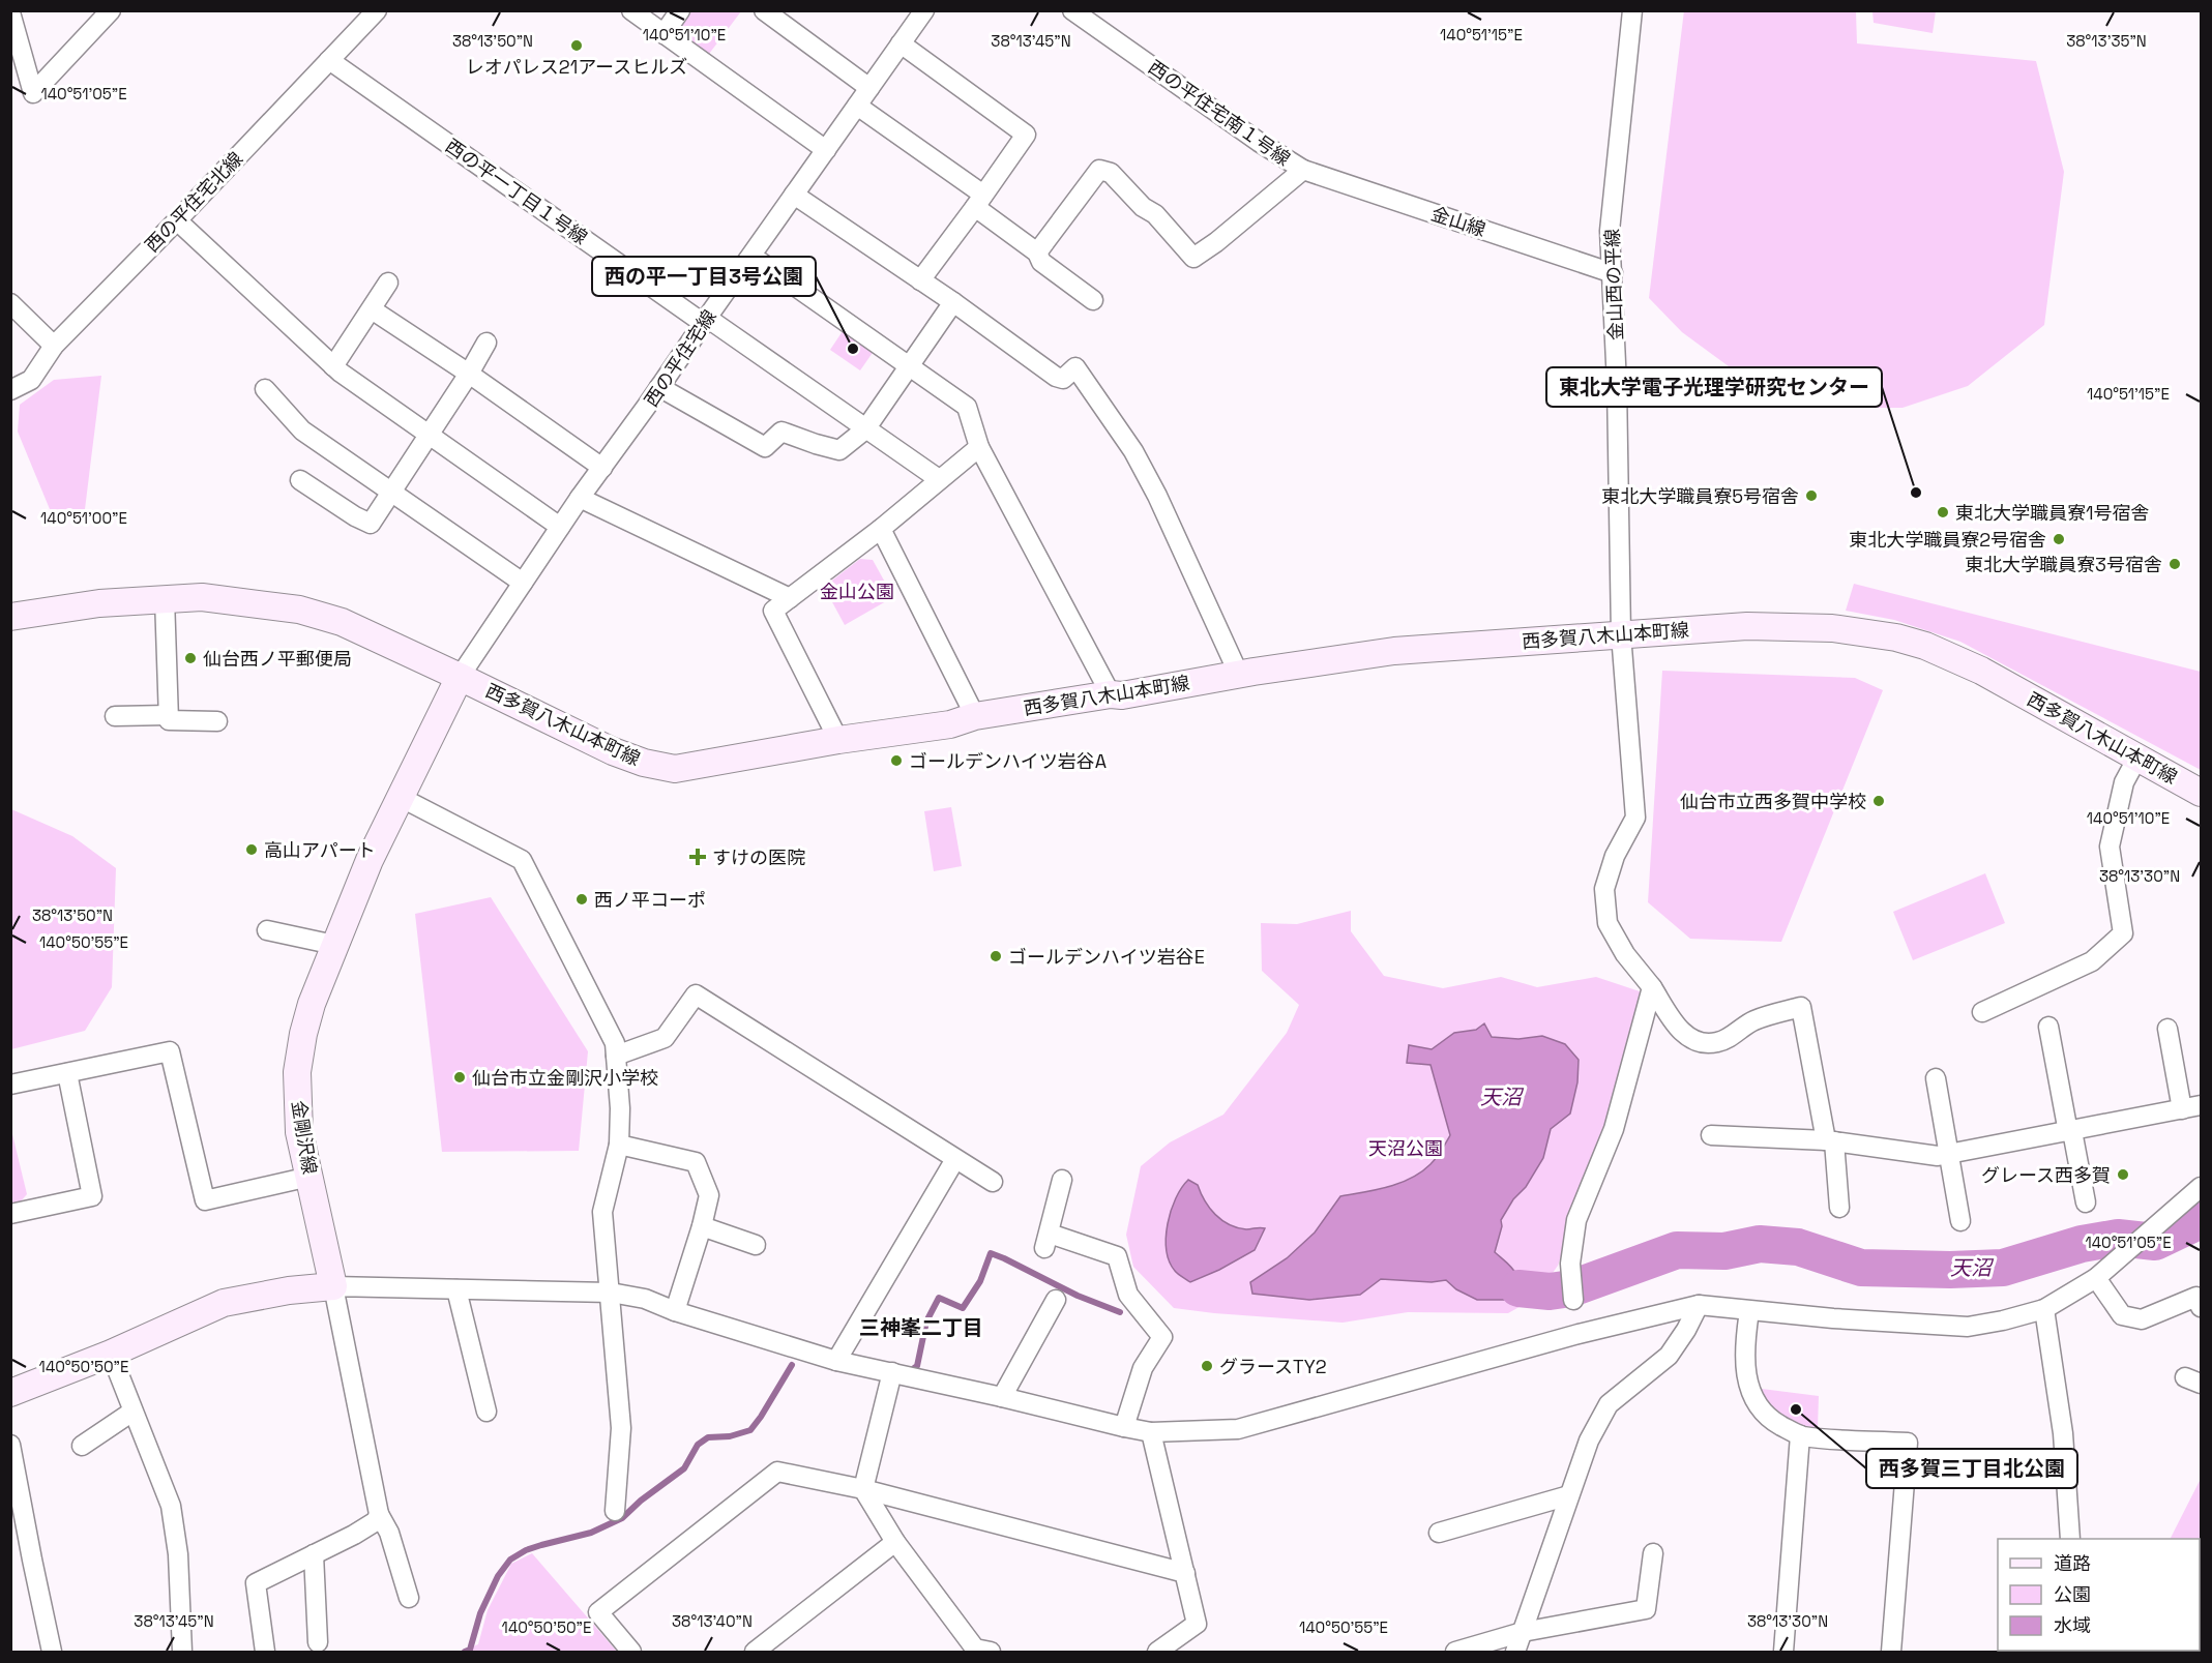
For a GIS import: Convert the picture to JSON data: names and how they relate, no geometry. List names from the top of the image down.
{
  "streets": {
    "street": [
      "西の平住宅南１号線",
      "西の平一丁目１号線",
      "西の平住宅北線",
      "金山線",
      "金山西の平線",
      "西の平住宅線",
      "西多賀八木山本町線",
      "金剛沢線"
    ]
  },
  "crossings": [
    ["西の平住宅南１号線", "金山線"],
    ["西の平一丁目１号線", "西の平住宅北線"],
    ["西の平一丁目１号線", "西の平住宅線"],
    ["金山線", "金山西の平線"],
    ["金山西の平線", "西多賀八木山本町線"],
    ["西の平住宅線", "西多賀八木山本町線"],
    ["西の平住宅線", "金剛沢線"],
    ["西多賀八木山本町線", "金剛沢線"]
  ],
  "districts": ["三神峯二丁目"],
  "water": ["天沼"],
  "parks": ["金山公園", "天沼公園"],
  "places": {
    "other": [
      "レオパレス21アースヒルズ",
      "西の平一丁目3号公園",
      "東北大学電子光理学研究センター",
      "東北大学職員寮5号宿舎",
      "東北大学職員寮1号宿舎",
      "東北大学職員寮2号宿舎",
      "東北大学職員寮3号宿舎",
      "仙台西ノ平郵便局",
      "ゴールデンハイツ岩谷A",
      "仙台市立西多賀中学校",
      "高山アパート",
      "西ノ平コーポ",
      "ゴールデンハイツ岩谷E",
      "仙台市立金剛沢小学校",
      "グレース西多賀",
      "グラースTY2",
      "西多賀三丁目北公園"
    ],
    "health": ["すけの医院"]
  },
  "legend": ["道路", "公園", "水域"],
  "coordinates": [
    "140°51'10\"E",
    "140°51'15\"E",
    "38°13'35\"N",
    "38°13'50\"N",
    "38°13'45\"N",
    "140°51'05\"E",
    "140°51'00\"E",
    "38°13'30\"N",
    "140°50'55\"E",
    "140°50'50\"E",
    "38°13'40\"N"
  ]
}
